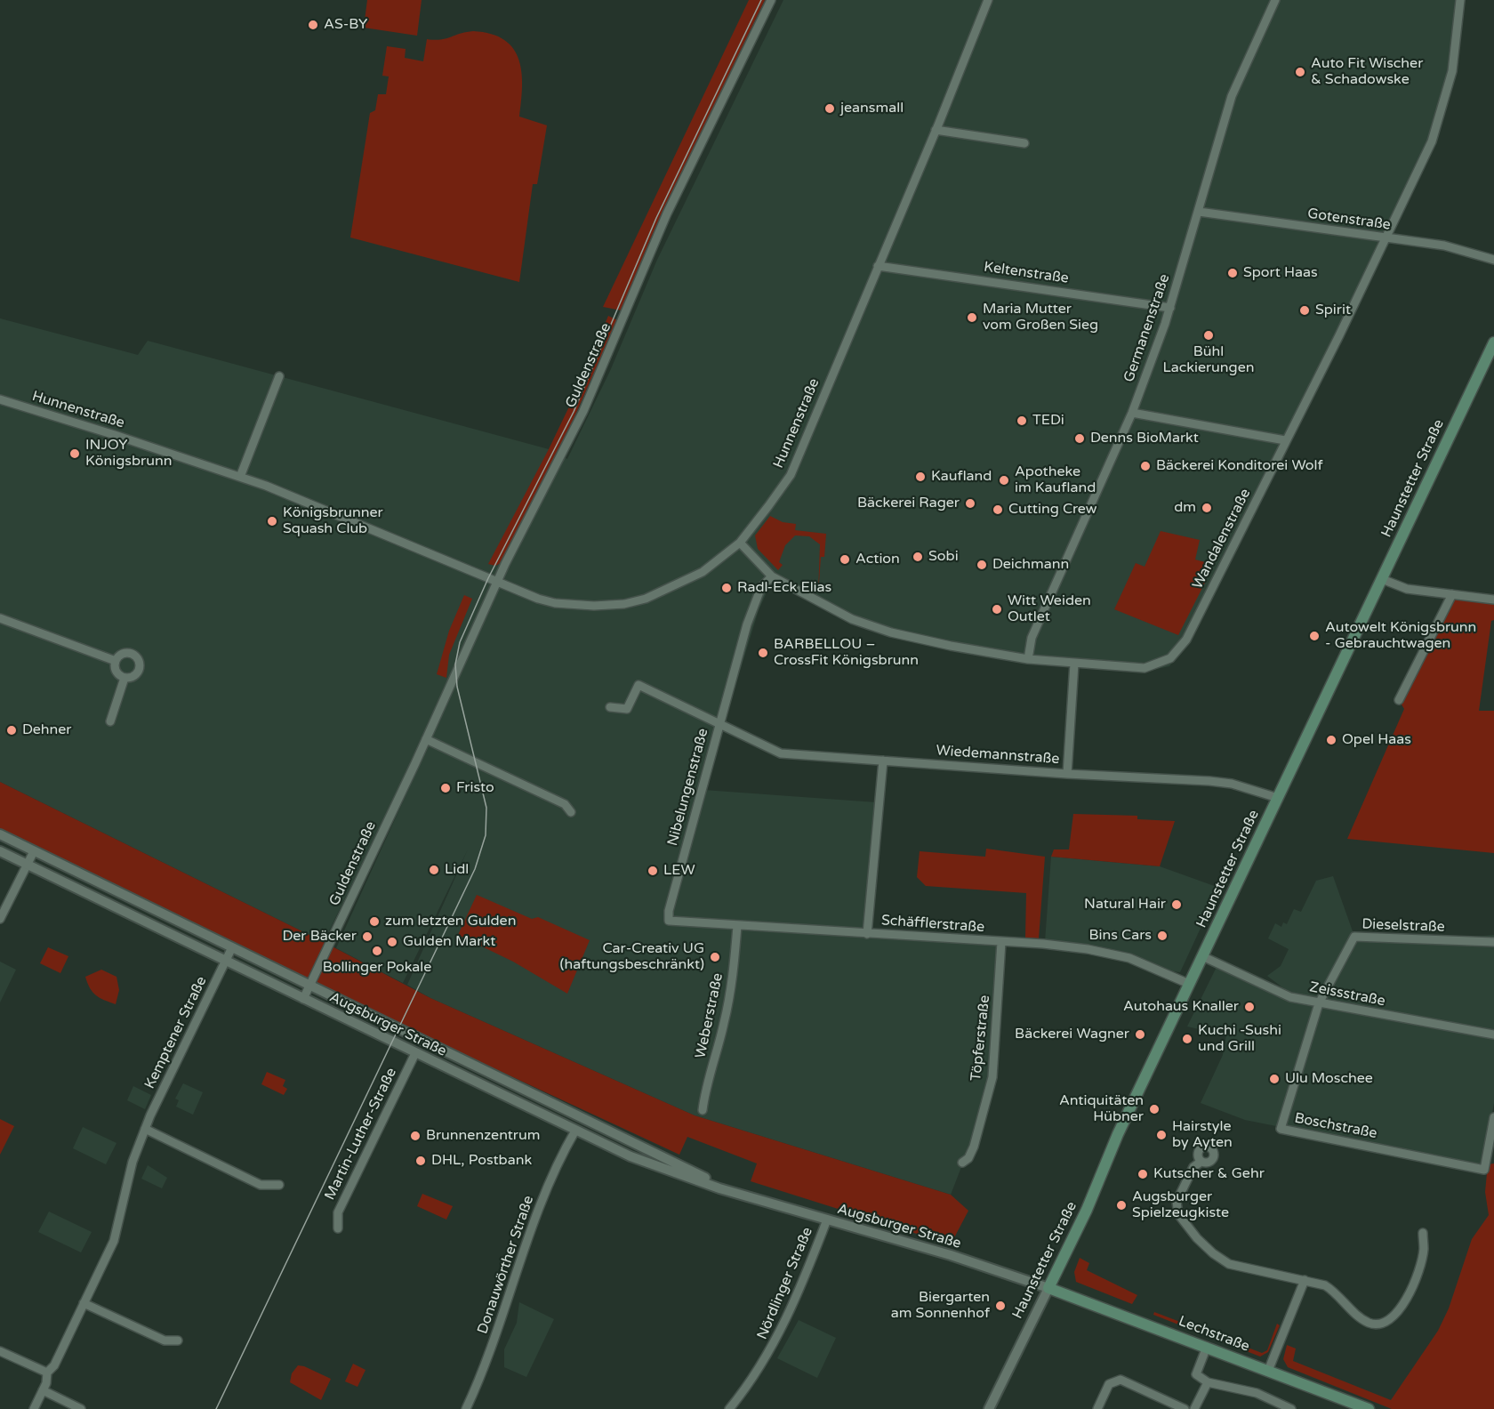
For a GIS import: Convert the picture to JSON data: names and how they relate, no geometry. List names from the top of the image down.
{
  "streets": {
    "main road": ["Haunstetter Straße", "Lechstraße"],
    "street": [
      "Gotenstraße",
      "Keltenstraße",
      "Germanenstraße",
      "Guldenstraße",
      "Hunnenstraße",
      "Wandalenstraße",
      "Wiedemannstraße",
      "Nibelungenstraße",
      "Schäfflerstraße",
      "Dieselstraße",
      "Zeissstraße",
      "Weberstraße",
      "Augsburger Straße",
      "Kemptener Straße",
      "Töpferstraße",
      "Boschstraße",
      "Martin-Luther-Straße",
      "Donauwörther Straße",
      "Nördlinger Straße"
    ]
  },
  "crossings": [
    ["Gotenstraße", "Germanenstraße"],
    ["Gotenstraße", "Wandalenstraße"],
    ["Keltenstraße", "Germanenstraße"],
    ["Keltenstraße", "Hunnenstraße"],
    ["Germanenstraße", "Wandalenstraße"],
    ["Guldenstraße", "Hunnenstraße"],
    ["Guldenstraße", "Augsburger Straße"],
    ["Hunnenstraße", "Wandalenstraße"],
    ["Haunstetter Straße", "Wiedemannstraße"],
    ["Haunstetter Straße", "Schäfflerstraße"],
    ["Haunstetter Straße", "Zeissstraße"],
    ["Haunstetter Straße", "Augsburger Straße"],
    ["Haunstetter Straße", "Lechstraße"],
    ["Wandalenstraße", "Nibelungenstraße"],
    ["Wiedemannstraße", "Nibelungenstraße"],
    ["Nibelungenstraße", "Schäfflerstraße"],
    ["Schäfflerstraße", "Weberstraße"],
    ["Schäfflerstraße", "Töpferstraße"],
    ["Dieselstraße", "Zeissstraße"],
    ["Dieselstraße", "Boschstraße"],
    ["Zeissstraße", "Boschstraße"],
    ["Augsburger Straße", "Kemptener Straße"],
    ["Augsburger Straße", "Martin-Luther-Straße"],
    ["Augsburger Straße", "Donauwörther Straße"],
    ["Augsburger Straße", "Nördlinger Straße"],
    ["Augsburger Straße", "Lechstraße"]
  ],
  "places": [
    "AS-BY",
    "Auto Fit Wischer & Schadowske",
    "jeansmall",
    "Sport Haas",
    "Spirit",
    "Maria Mutter vom Großen Sieg",
    "Bühl Lackierungen",
    "TEDi",
    "Denns BioMarkt",
    "INJOY Königsbrunn",
    "Bäckerei Konditorei Wolf",
    "Kaufland",
    "Apotheke im Kaufland",
    "Bäckerei Rager",
    "dm",
    "Cutting Crew",
    "Königsbrunner Squash Club",
    "Sobi",
    "Action",
    "Deichmann",
    "Radl-Eck Elias",
    "Witt Weiden Outlet",
    "Autowelt Königsbrunn - Gebrauchtwagen",
    "BARBELLOU – CrossFit Königsbrunn",
    "Dehner",
    "Opel Haas",
    "Fristo",
    "Lidl",
    "LEW",
    "Natural Hair",
    "zum letzten Gulden",
    "Bins Cars",
    "Der Bäcker",
    "Gulden Markt",
    "Bollinger Pokale",
    "Car-Creativ UG (haftungsbeschränkt)",
    "Autohaus Knaller",
    "Bäckerei Wagner",
    "Kuchi -Sushi und Grill",
    "Ulu Moschee",
    "Antiquitäten Hübner",
    "Hairstyle by Ayten",
    "Brunnenzentrum",
    "DHL, Postbank",
    "Kutscher & Gehr",
    "Augsburger Spielzeugkiste",
    "Biergarten am Sonnenhof"
  ]
}
